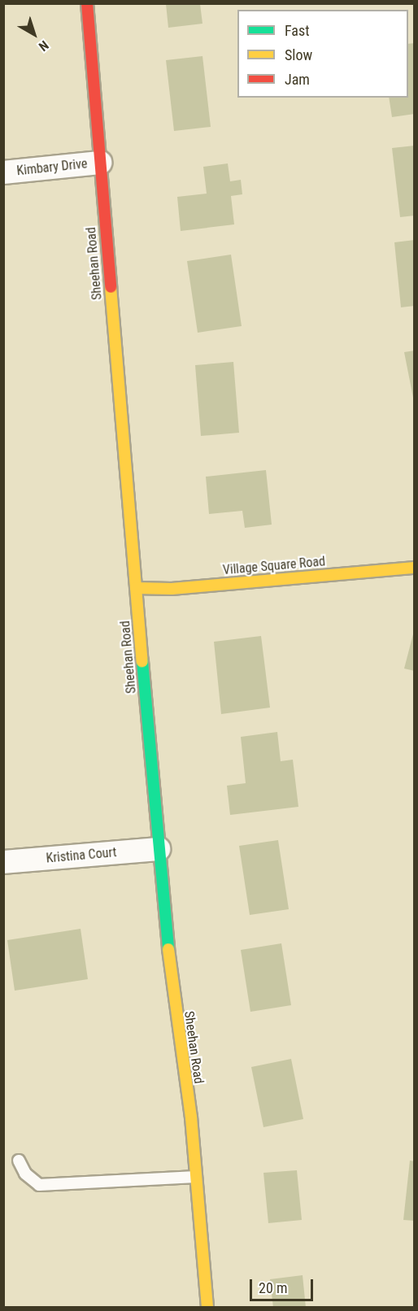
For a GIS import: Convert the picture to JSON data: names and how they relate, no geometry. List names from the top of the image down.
{
  "streets": {
    "street": [
      "Kimbary Drive",
      "Sheehan Road",
      "Village Square Road",
      "Kristina Court"
    ]
  },
  "crossings": [
    ["Kimbary Drive", "Sheehan Road"],
    ["Sheehan Road", "Village Square Road"],
    ["Sheehan Road", "Kristina Court"]
  ],
  "legend": ["Fast", "Slow", "Jam"],
  "scale_bar": "20 m",
  "north": "bottom right"
}
